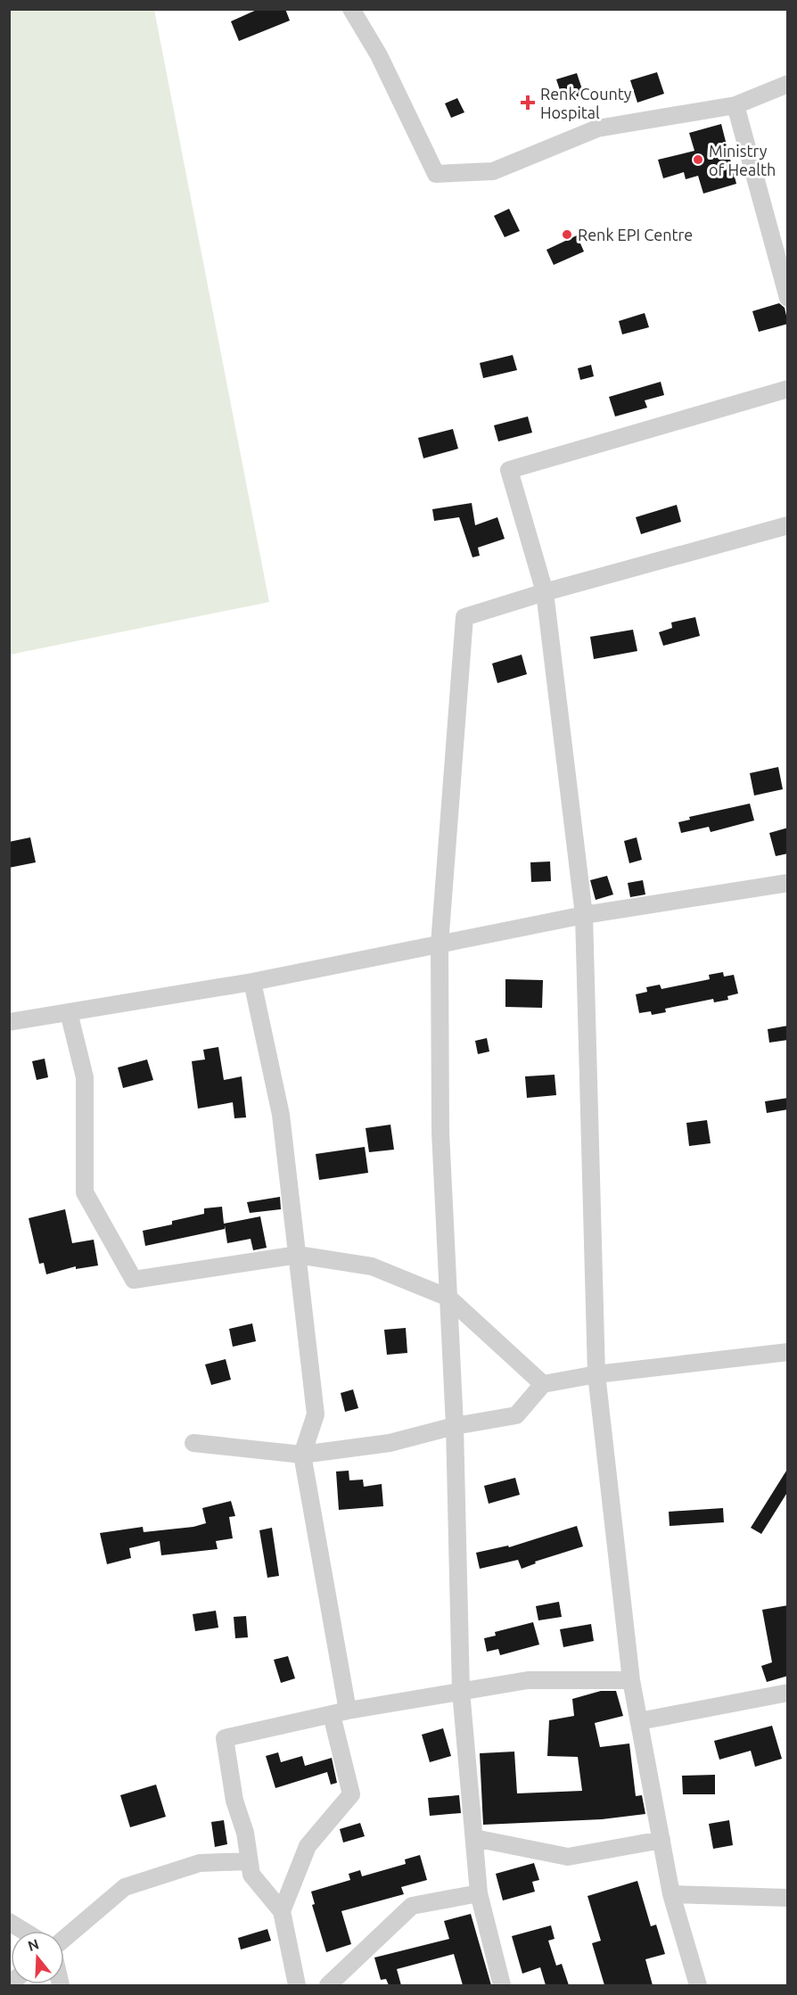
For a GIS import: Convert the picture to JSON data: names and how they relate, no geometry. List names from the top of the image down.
{
  "places": {
    "health": ["Renk County Hospital"],
    "other": ["Ministry of Health", "Renk EPI Centre"]
  },
  "north": "top"
}
